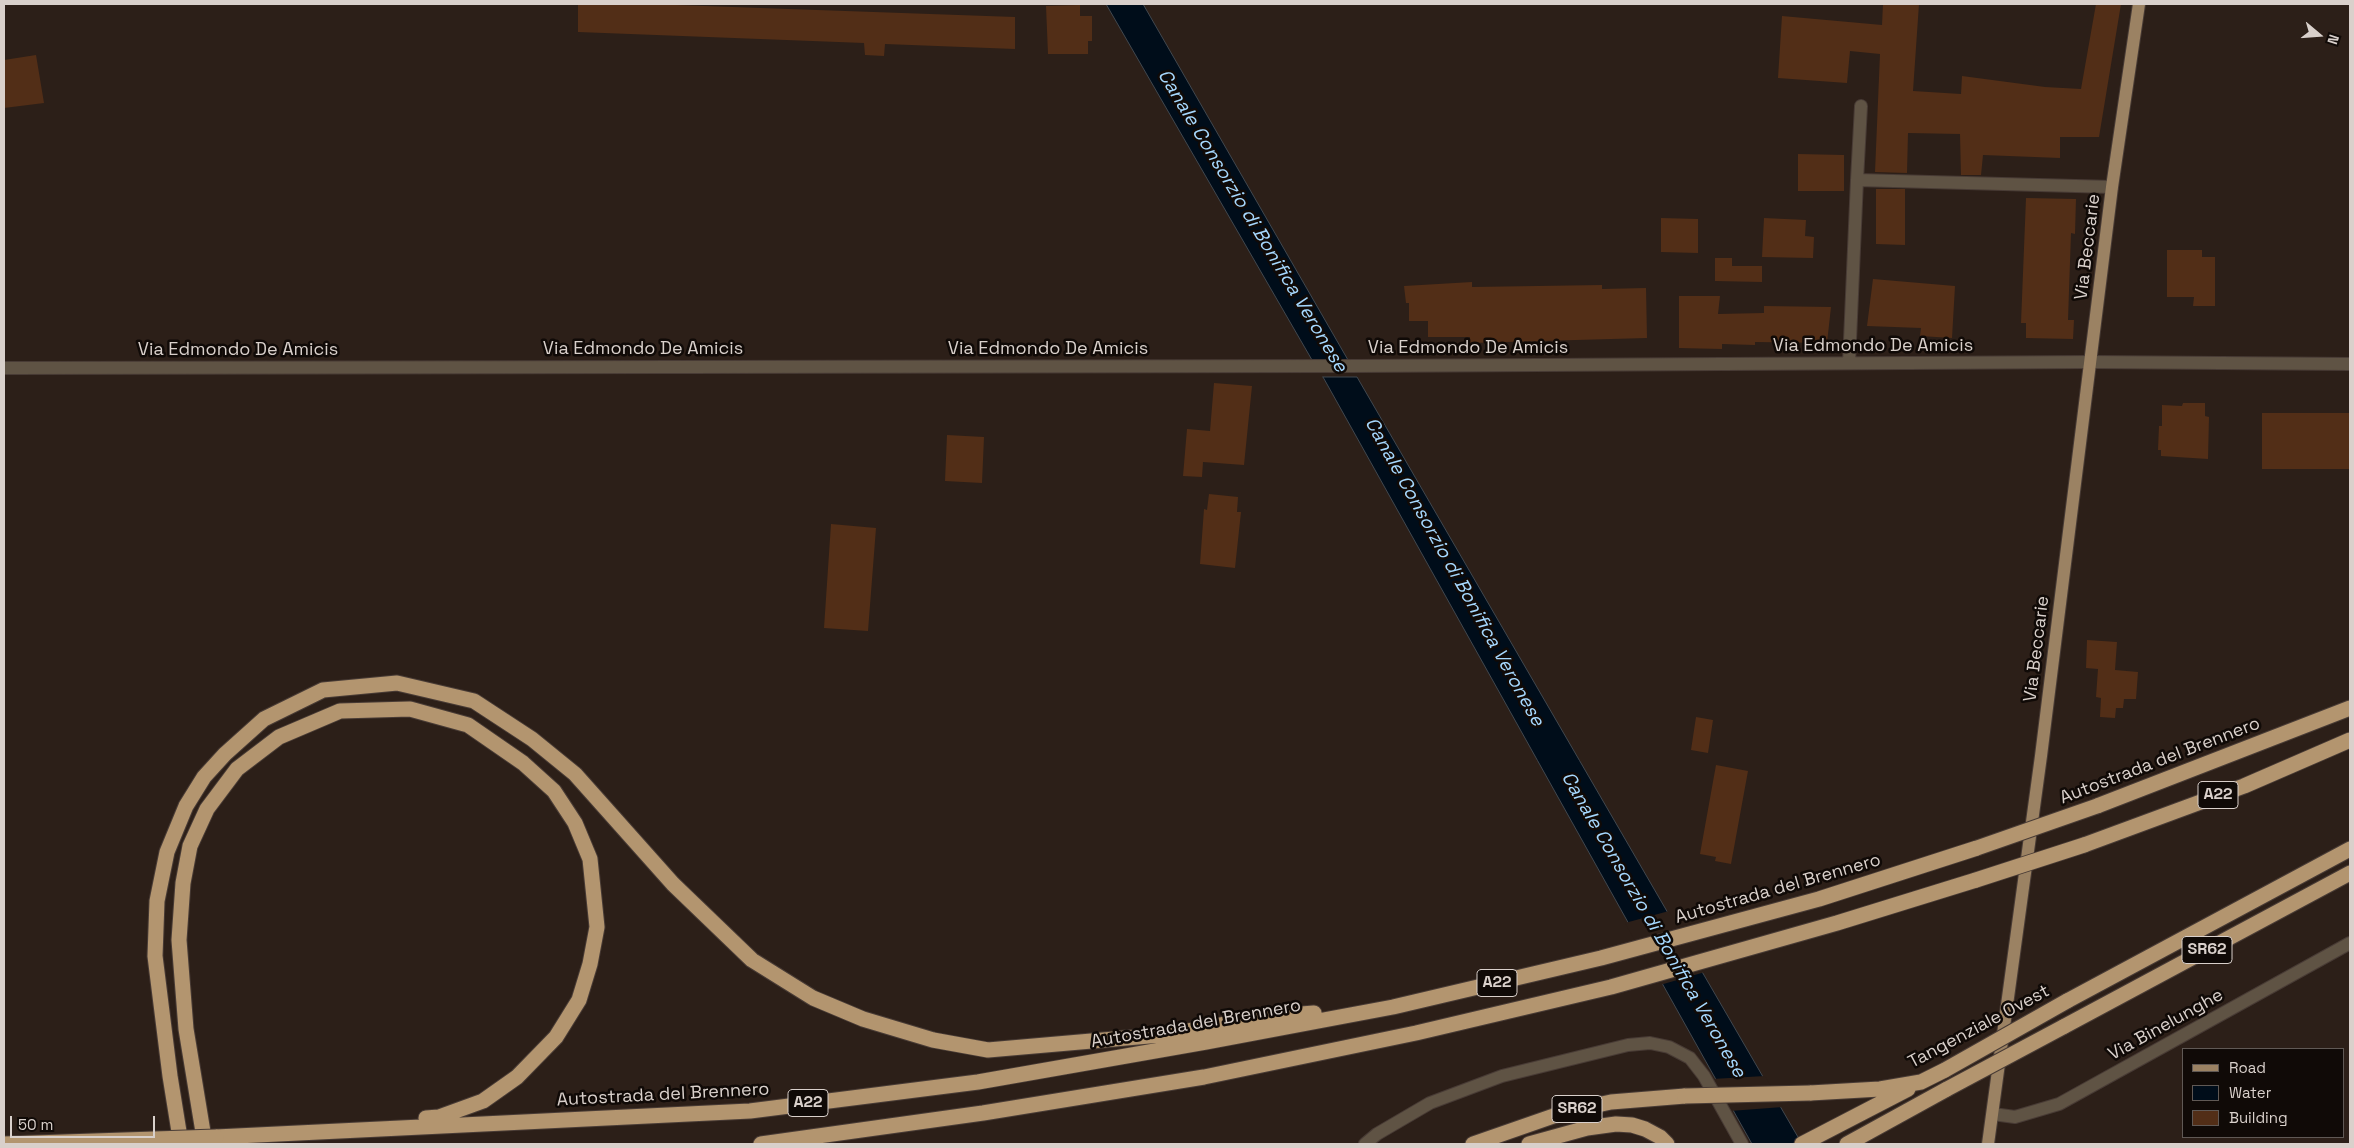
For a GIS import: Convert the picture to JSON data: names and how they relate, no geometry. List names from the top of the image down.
{
  "streets": {
    "highway": [
      "Autostrada del Brennero",
      "A22",
      "SR62",
      "Tangenziale Ovest"
    ],
    "main road": ["Via Beccarie"],
    "street": ["Via Edmondo De Amicis", "Via Binelunghe"]
  },
  "crossings": [
    ["Via Beccarie", "Via Edmondo De Amicis"],
    ["Via Beccarie", "Via Binelunghe"]
  ],
  "water": ["Canale Consorzio di Bonifica Veronese"],
  "legend": ["Road", "Water", "Building"],
  "scale_bar": "50 m",
  "north": "right"
}
